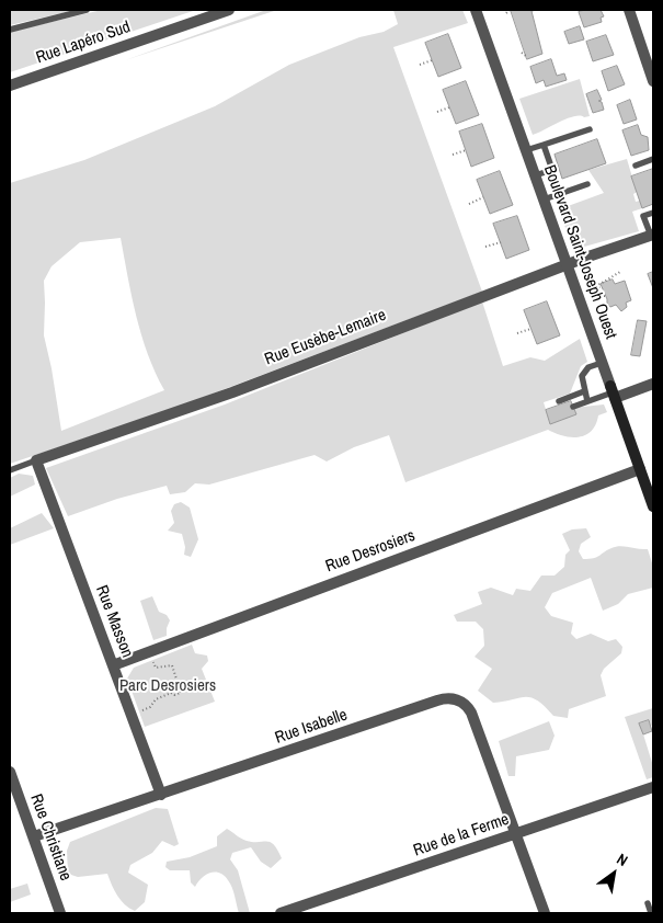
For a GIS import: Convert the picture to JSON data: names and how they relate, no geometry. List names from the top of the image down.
{
  "streets": {
    "main road": ["Boulevard Saint-Joseph Ouest"],
    "street": [
      "Rue Lapéro Sud",
      "Rue Eusèbe-Lemaire",
      "Rue Desrosiers",
      "Rue Masson",
      "Rue Isabelle",
      "Rue de la Ferme",
      "Rue Christiane"
    ]
  },
  "crossings": [
    ["Boulevard Saint-Joseph Ouest", "Rue Eusèbe-Lemaire"],
    ["Boulevard Saint-Joseph Ouest", "Rue Desrosiers"],
    ["Rue Eusèbe-Lemaire", "Rue Masson"],
    ["Rue Desrosiers", "Rue Masson"],
    ["Rue Masson", "Rue Isabelle"],
    ["Rue Isabelle", "Rue de la Ferme"],
    ["Rue Isabelle", "Rue Christiane"]
  ],
  "parks": ["Parc Desrosiers"],
  "north": "top right"
}
